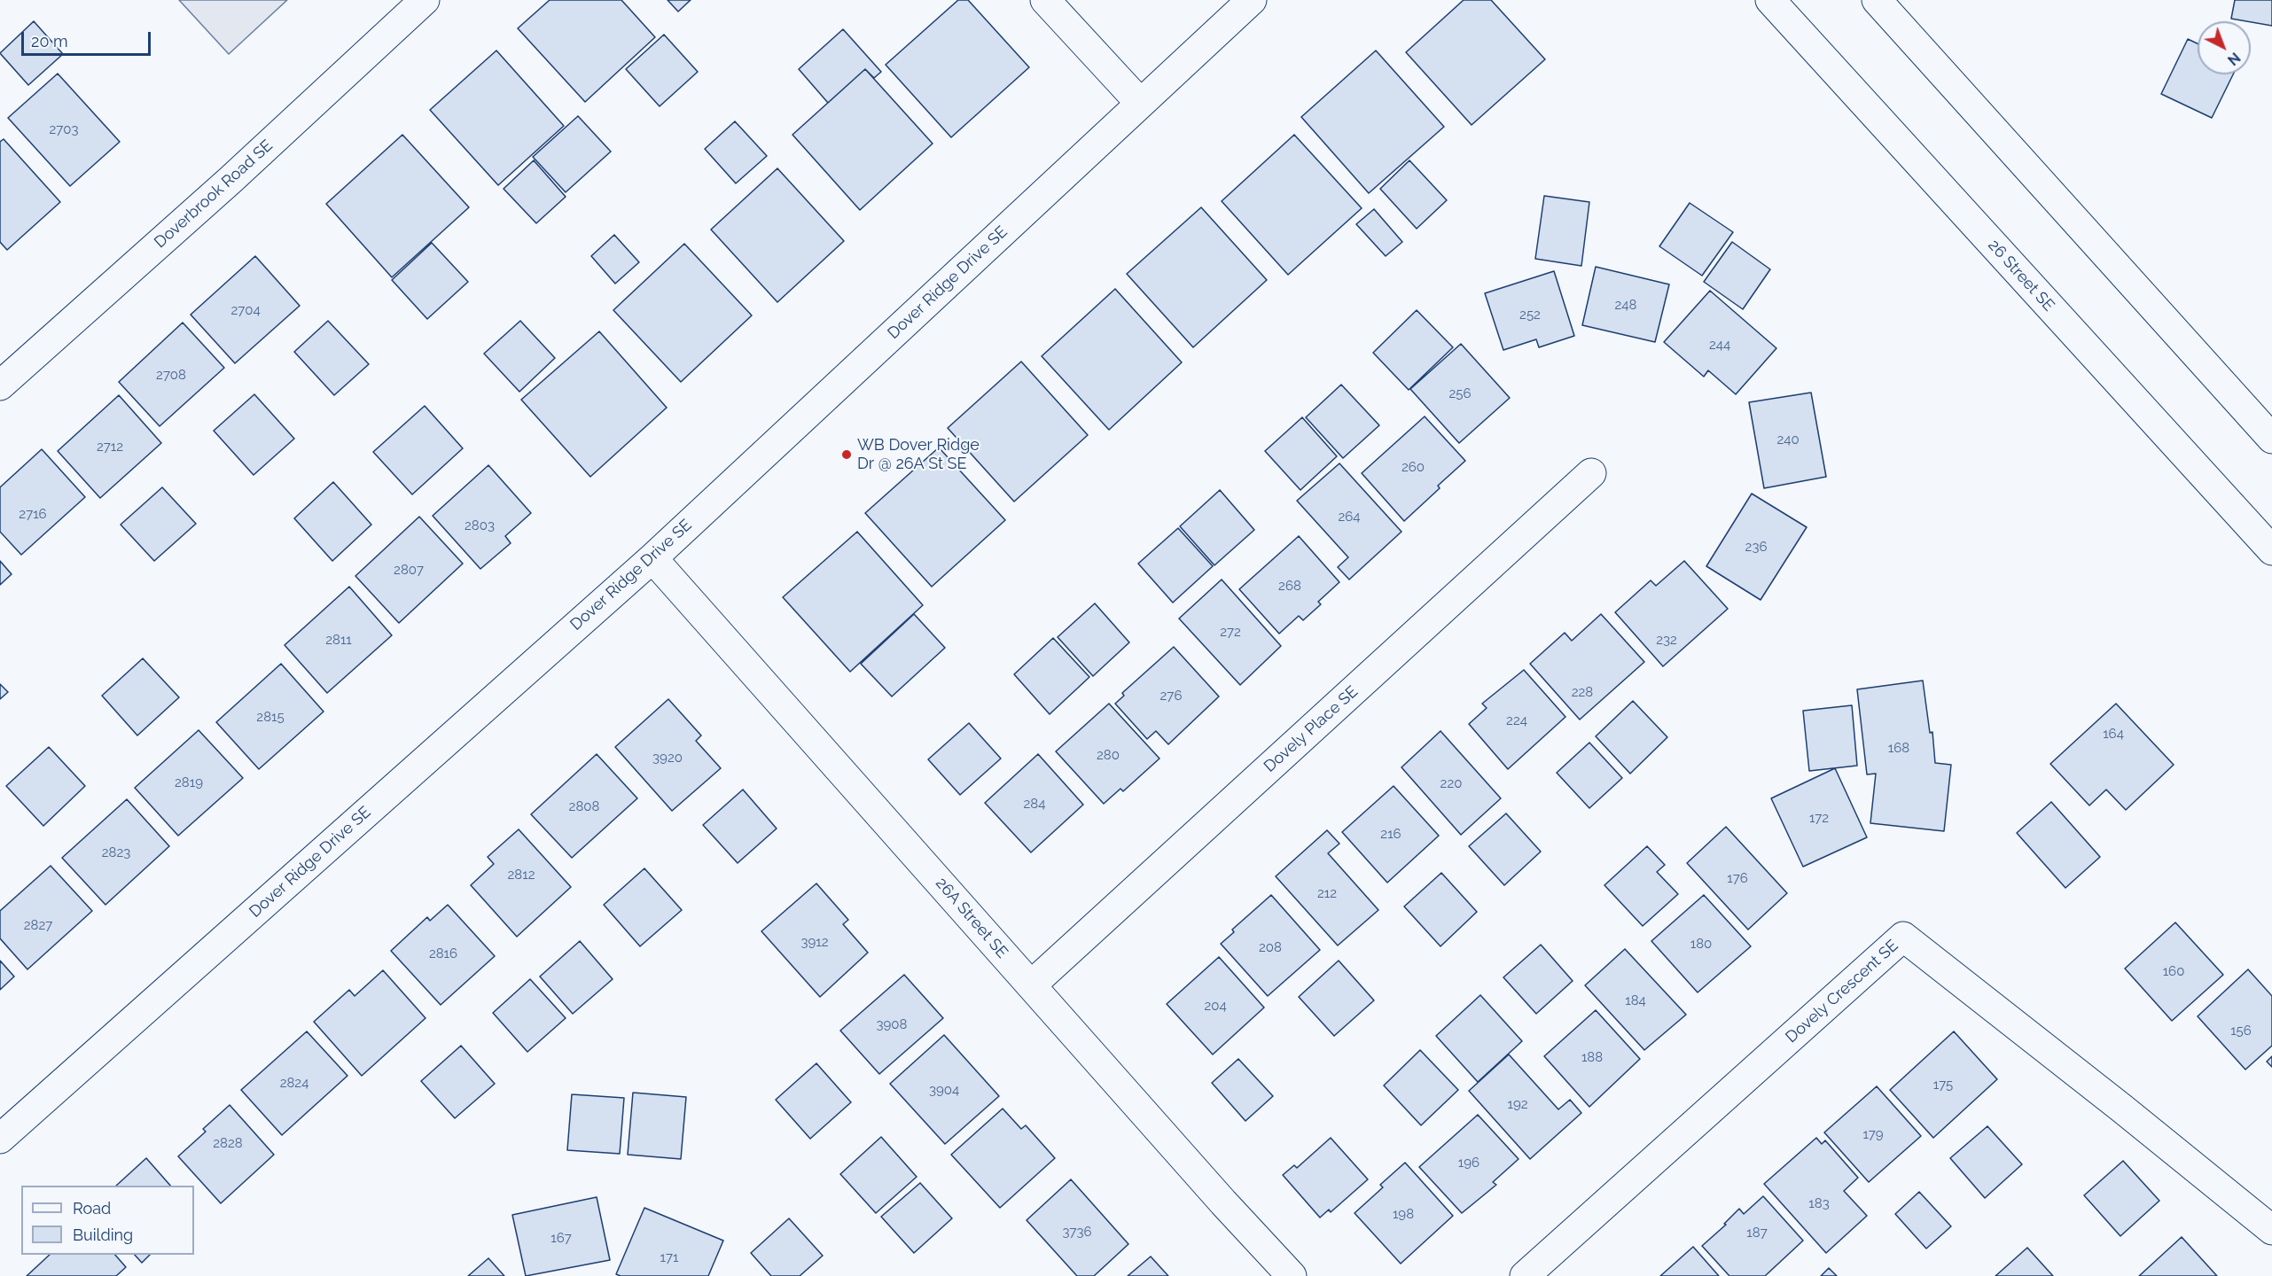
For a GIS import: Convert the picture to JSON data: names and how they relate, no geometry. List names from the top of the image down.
{
  "streets": {
    "street": [
      "Doverbrook Road SE",
      "26 Street SE",
      "Dover Ridge Drive SE",
      "Dovely Place SE",
      "26A Street SE",
      "Dovely Crescent SE"
    ]
  },
  "crossings": [
    ["Dover Ridge Drive SE", "26A Street SE"],
    ["Dovely Place SE", "26A Street SE"]
  ],
  "places": ["WB Dover Ridge Dr @ 26A St SE"],
  "house_numbers": [
    "2703",
    "248",
    "2704",
    "252",
    "244",
    "2708",
    "256",
    "240",
    "2712",
    "260",
    "2716",
    "264",
    "2803",
    "236",
    "2807",
    "268",
    "272",
    "2811",
    "232",
    "228",
    "276",
    "2815",
    "224",
    "164",
    "168",
    "280",
    "3920",
    "2819",
    "220",
    "284",
    "2808",
    "172",
    "216",
    "2823",
    "2812",
    "176",
    "212",
    "2827",
    "3912",
    "180",
    "208",
    "2816",
    "160",
    "184",
    "204",
    "3908",
    "156",
    "188",
    "2824",
    "175",
    "3904",
    "192",
    "179",
    "2828",
    "196",
    "183",
    "198",
    "3736",
    "187",
    "167",
    "171"
  ],
  "legend": ["Road", "Building"],
  "scale_bar": "20 m",
  "north": "bottom right"
}
